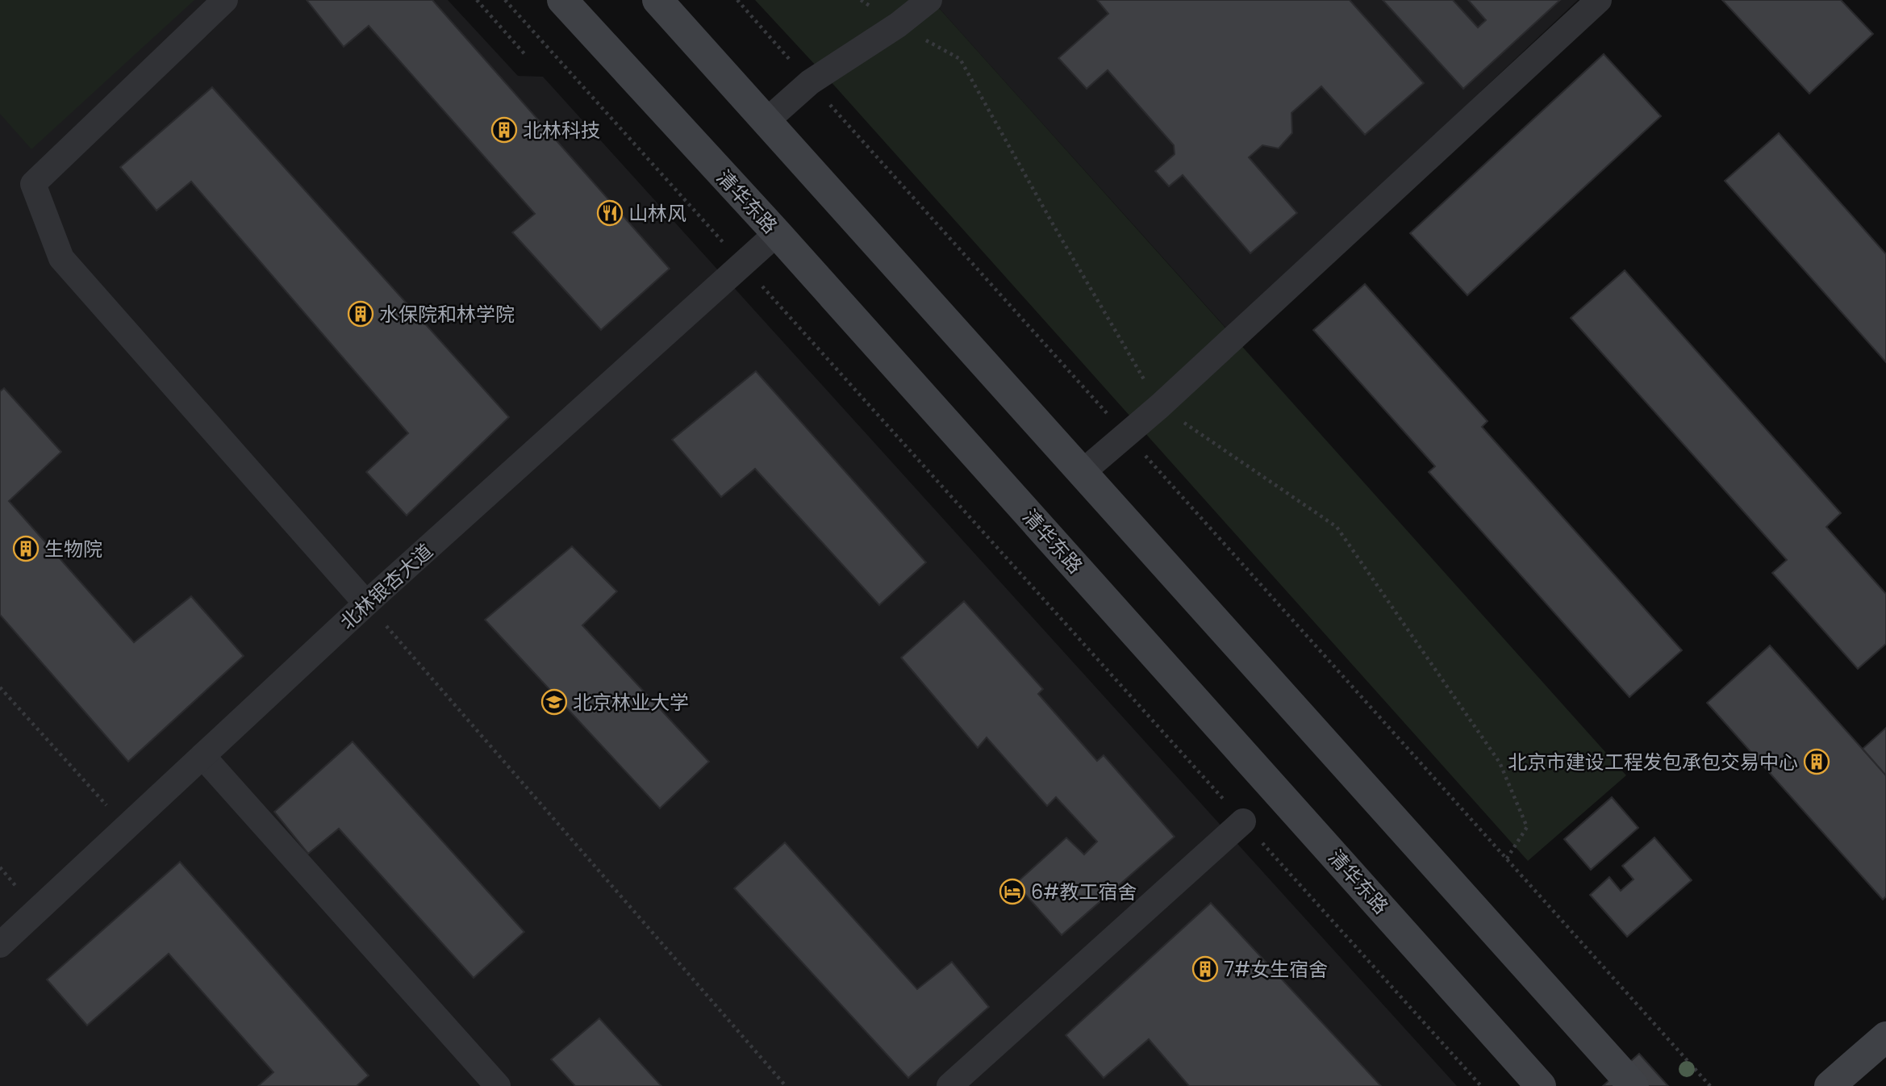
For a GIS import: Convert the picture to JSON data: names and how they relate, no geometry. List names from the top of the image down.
{
  "streets": {
    "main road": ["清华东路"],
    "street": ["北林银杏大道"]
  },
  "crossings": [
    ["清华东路", "北林银杏大道"]
  ],
  "places": {
    "building": [
      "北林科技",
      "水保院和林学院",
      "生物院",
      "北京市建设工程发包承包交易中心",
      "7#女生宿舍"
    ],
    "restaurant": ["山林风"],
    "school or university": ["北京林业大学"],
    "hotel": ["6#教工宿舍"]
  }
}
